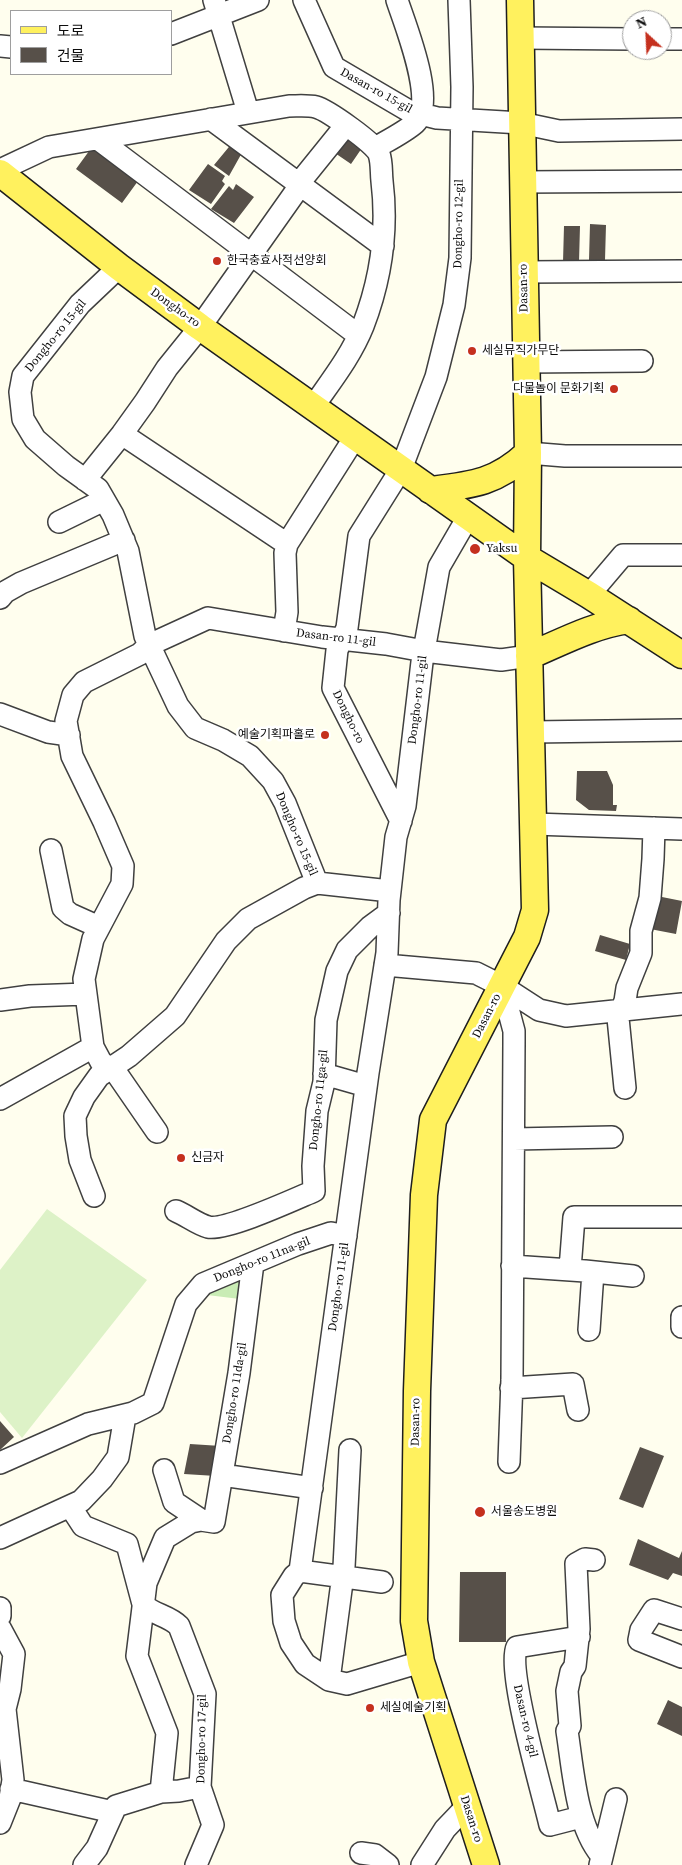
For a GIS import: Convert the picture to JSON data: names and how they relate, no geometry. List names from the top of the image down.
{
  "streets": {
    "main road": ["Dasan-ro", "Dongho-ro"],
    "street": [
      "Dasan-ro 15-gil",
      "Dongho-ro 12-gil",
      "Dongho-ro 15-gil",
      "Dasan-ro 11-gil",
      "Dongho-ro 11-gil",
      "Dongho-ro 11ga-gil",
      "Dongho-ro 11na-gil",
      "Dongho-ro 11da-gil",
      "Dasan-ro 4-gil",
      "Dongho-ro 17-gil"
    ]
  },
  "crossings": [
    ["Dasan-ro 15-gil", "Dongho-ro 12-gil"],
    ["Dasan-ro 15-gil", "Dasan-ro"],
    ["Dongho-ro 12-gil", "Dongho-ro"],
    ["Dasan-ro", "Dongho-ro"],
    ["Dasan-ro", "Dasan-ro 11-gil"],
    ["Dasan-ro", "Dongho-ro 11-gil"],
    ["Dongho-ro", "Dongho-ro 15-gil"],
    ["Dongho-ro", "Dasan-ro 11-gil"],
    ["Dongho-ro", "Dongho-ro 11-gil"],
    ["Dongho-ro 15-gil", "Dasan-ro 11-gil"],
    ["Dasan-ro 11-gil", "Dongho-ro 11-gil"],
    ["Dongho-ro 11-gil", "Dongho-ro 11ga-gil"],
    ["Dongho-ro 11-gil", "Dongho-ro 11na-gil"],
    ["Dongho-ro 11na-gil", "Dongho-ro 11da-gil"]
  ],
  "places": [
    "한국충효사적선양회",
    "세실뮤직가무단",
    "다물놀이 문화기획",
    "Yaksu",
    "예술기획파홀로",
    "신금자",
    "서울송도병원",
    "세실예술기획"
  ],
  "legend": ["도로", "건물"],
  "north": "top left"
}
